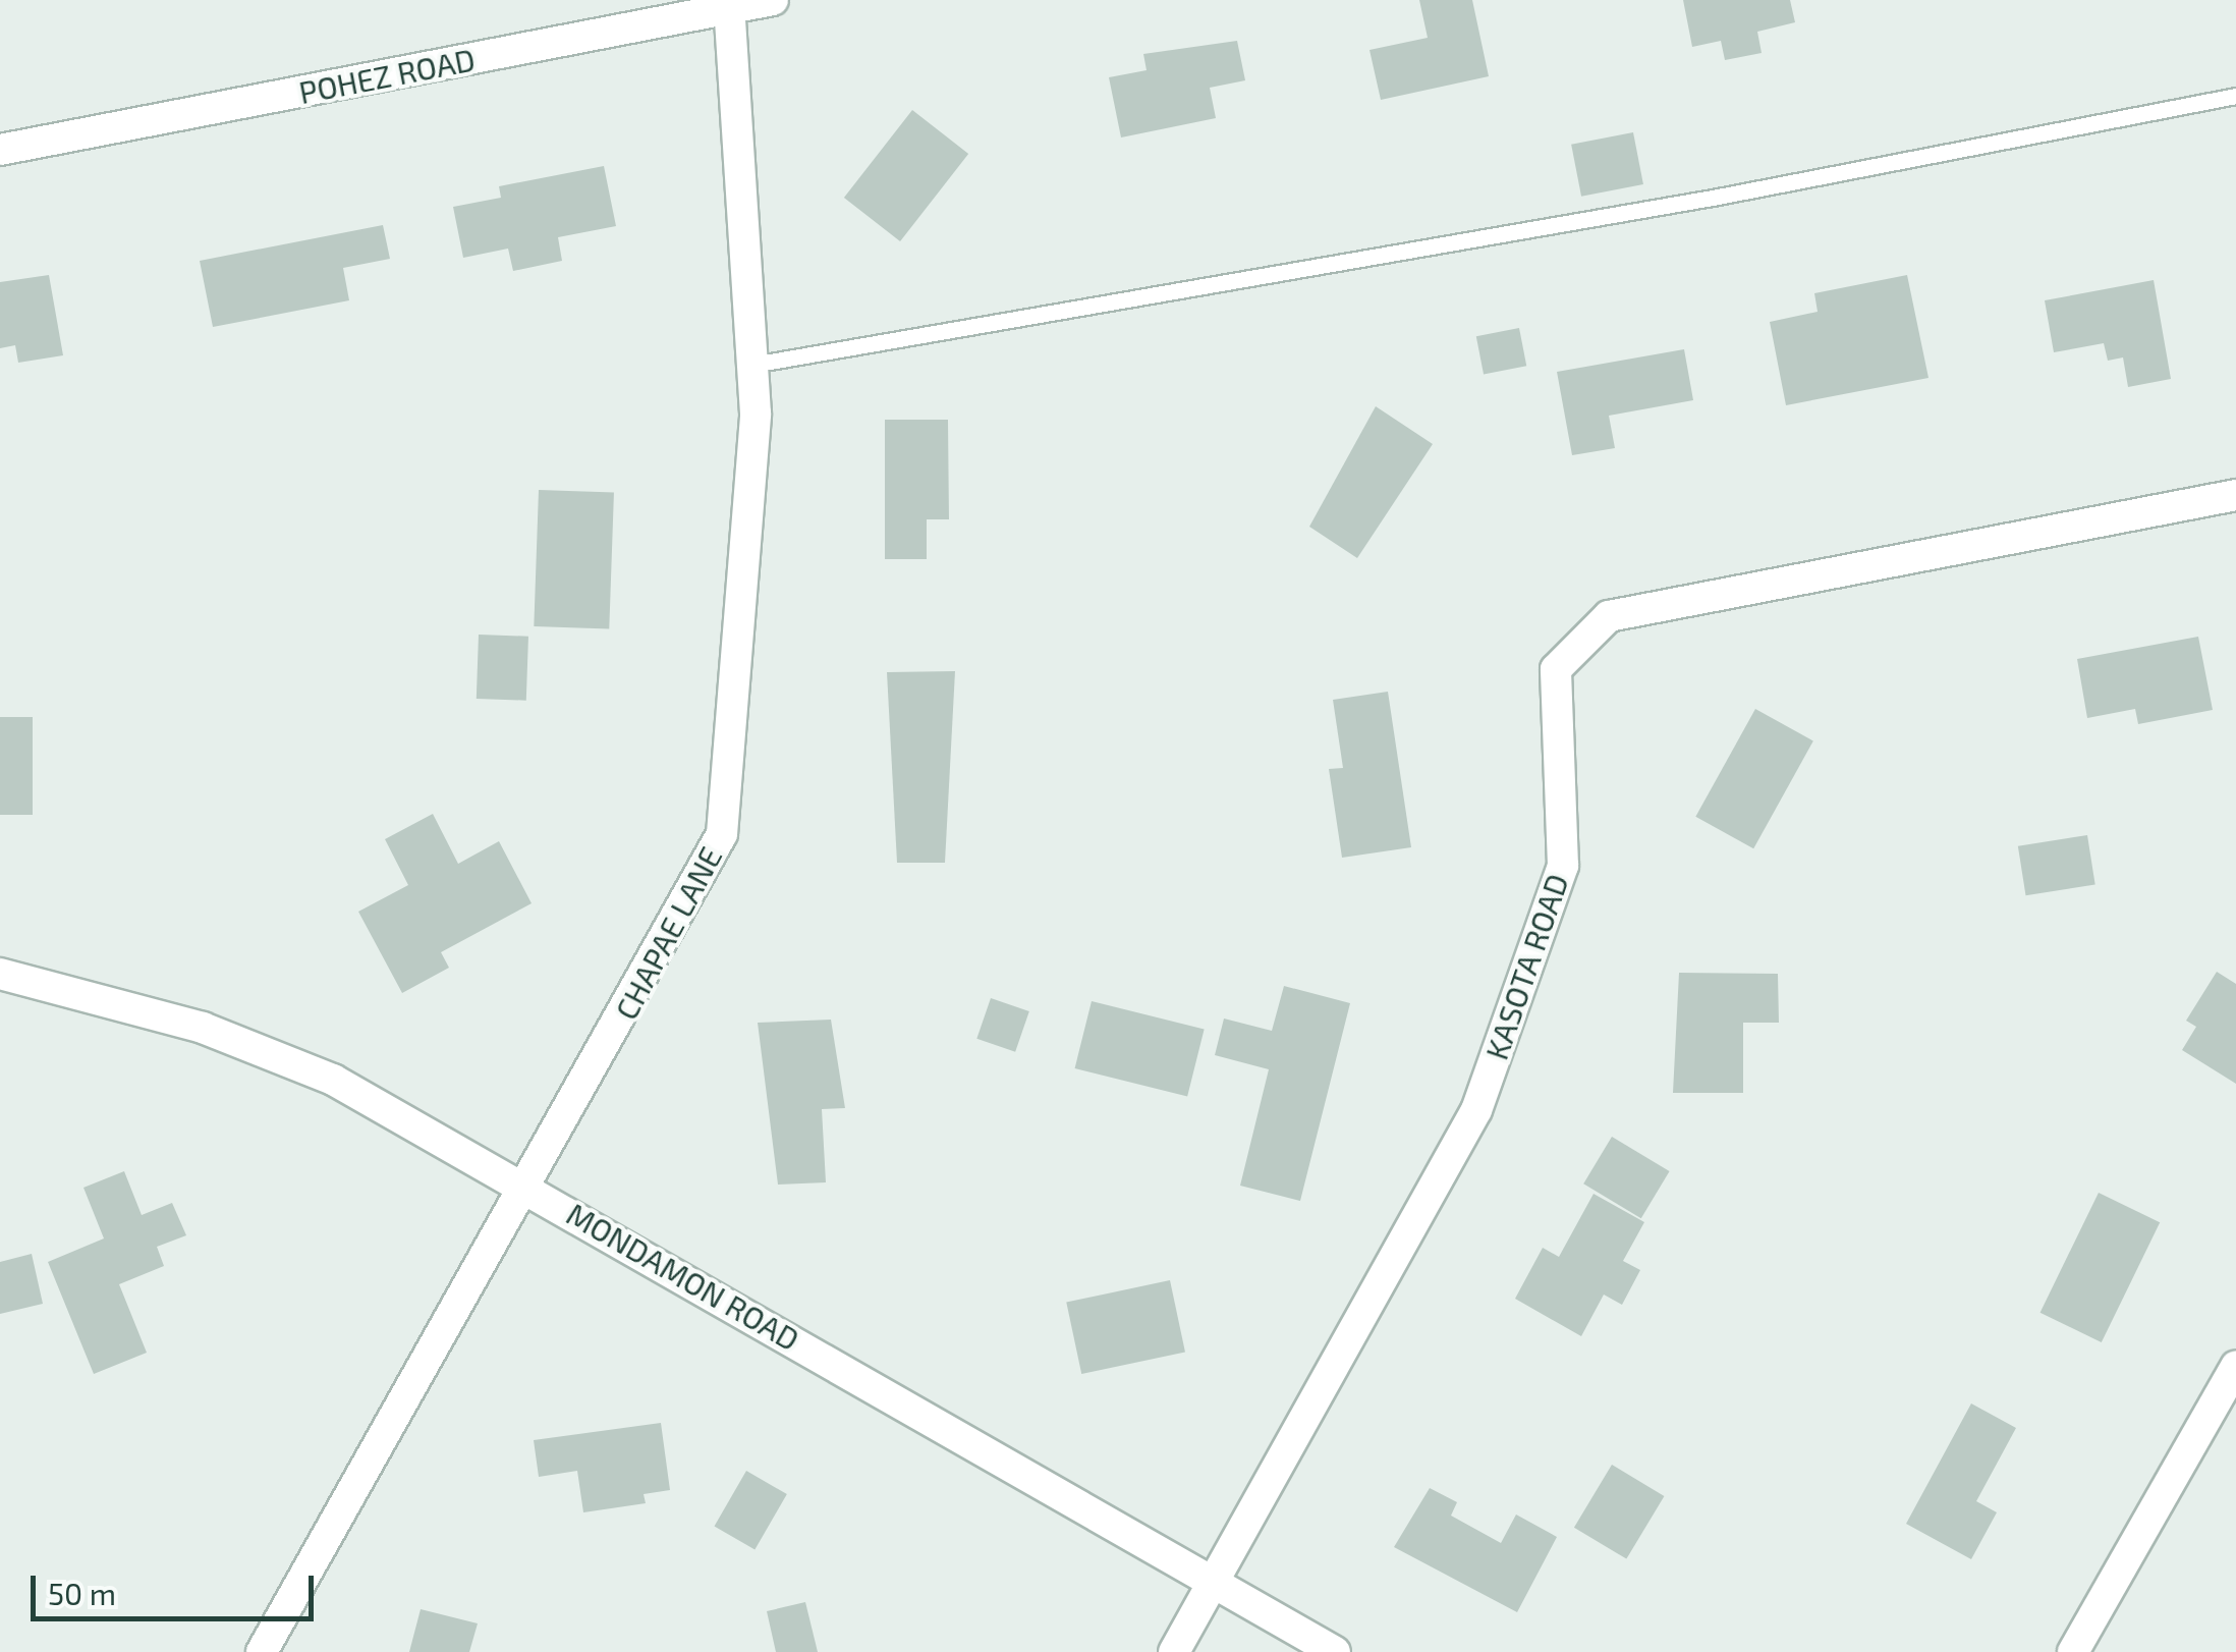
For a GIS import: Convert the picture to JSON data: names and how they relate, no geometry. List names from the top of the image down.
{
  "streets": {
    "street": [
      "POHEZ ROAD",
      "CHAPAE LANE",
      "KASOTA ROAD",
      "MONDAMON ROAD"
    ]
  },
  "crossings": [
    ["POHEZ ROAD", "CHAPAE LANE"],
    ["CHAPAE LANE", "MONDAMON ROAD"],
    ["KASOTA ROAD", "MONDAMON ROAD"]
  ],
  "scale_bar": "50 m"
}
